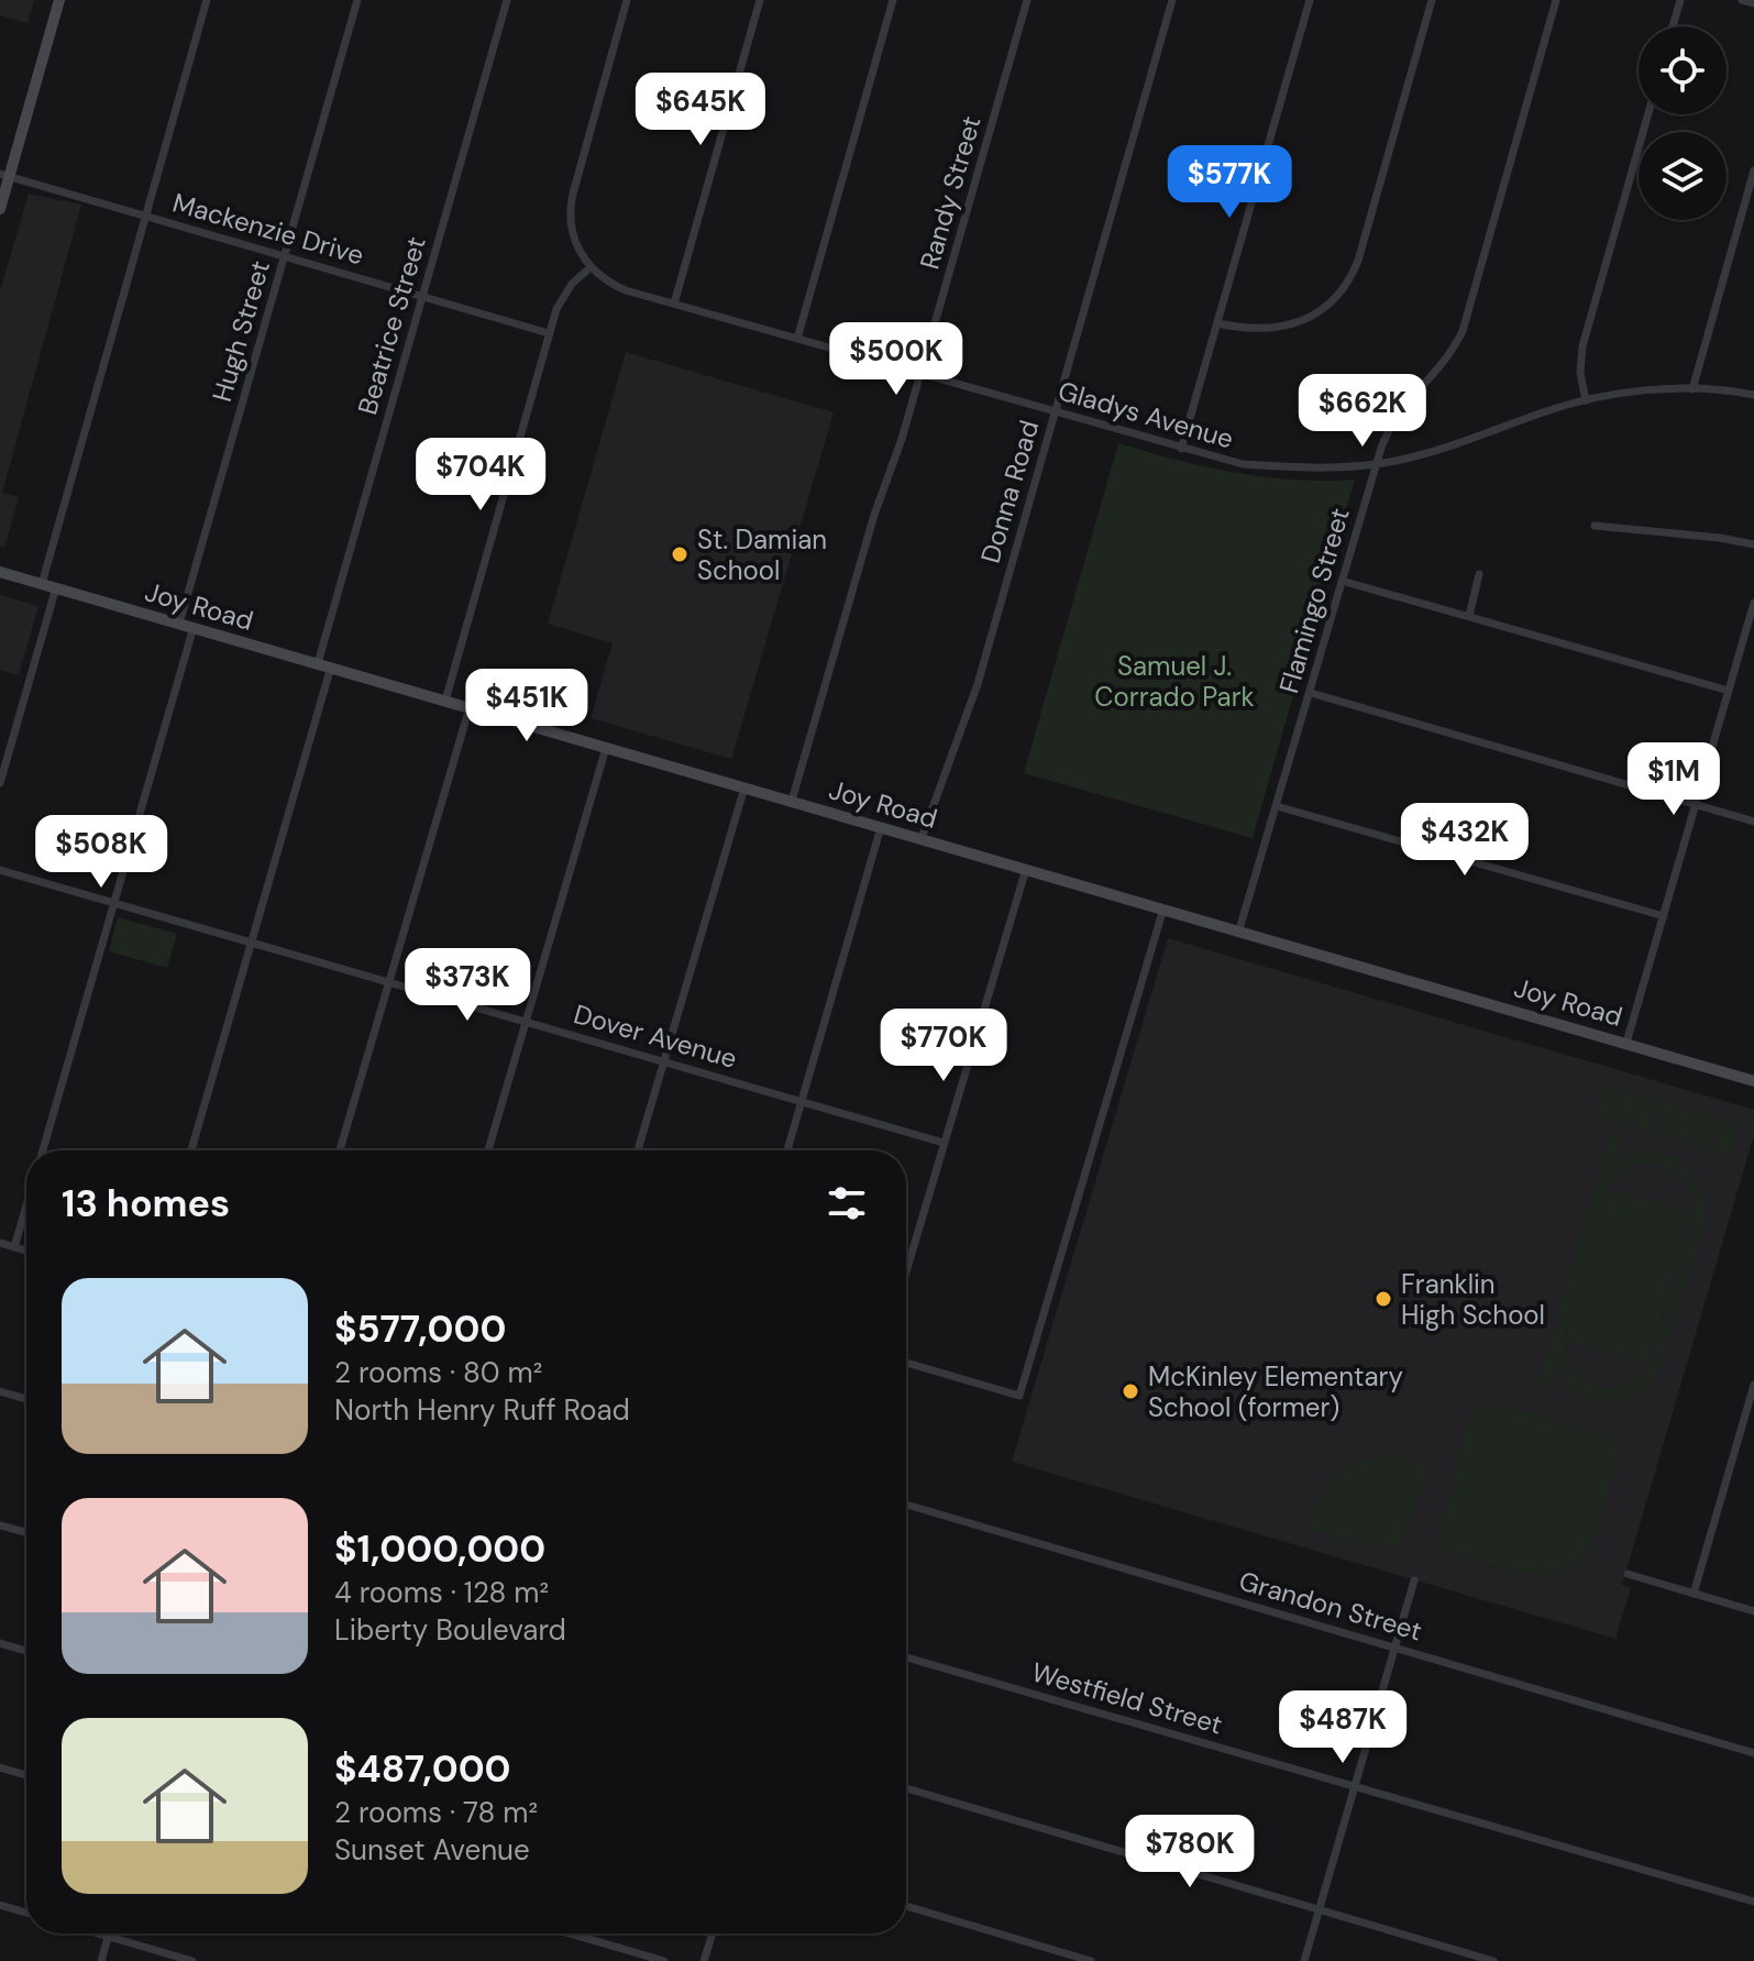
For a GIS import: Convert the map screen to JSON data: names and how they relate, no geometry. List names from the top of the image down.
{
  "streets": {
    "street": [
      "Randy Street",
      "Mackenzie Drive",
      "Beatrice Street",
      "Hugh Street",
      "Gladys Avenue",
      "Donna Road",
      "Flamingo Street",
      "Joy Road",
      "Dover Avenue",
      "Grandon Street",
      "Westfield Street"
    ]
  },
  "crossings": [
    ["Randy Street", "Gladys Avenue"],
    ["Randy Street", "Joy Road"],
    ["Mackenzie Drive", "Beatrice Street"],
    ["Mackenzie Drive", "Hugh Street"],
    ["Beatrice Street", "Joy Road"],
    ["Hugh Street", "Joy Road"],
    ["Gladys Avenue", "Donna Road"],
    ["Gladys Avenue", "Flamingo Street"],
    ["Donna Road", "Joy Road"],
    ["Flamingo Street", "Joy Road"]
  ],
  "parks": ["Samuel J. Corrado Park"],
  "places": ["St. Damian School", "Franklin High School", "McKinley Elementary School (former)"],
  "page": {
    "price": [
      "$645K",
      "$577K",
      "$500K",
      "$662K",
      "$704K",
      "$451K",
      "$1M",
      "$432K",
      "$508K",
      "$373K",
      "$770K",
      "$487K",
      "$780K"
    ],
    "heading": "13 homes",
    "list": [
      {
        "name": "$577,000",
        "note": "2 rooms · 80 m² · North Henry Ruff Road"
      },
      {
        "name": "$1,000,000",
        "note": "4 rooms · 128 m² · Liberty Boulevard"
      },
      {
        "name": "$487,000",
        "note": "2 rooms · 78 m² · Sunset Avenue"
      }
    ]
  }
}
